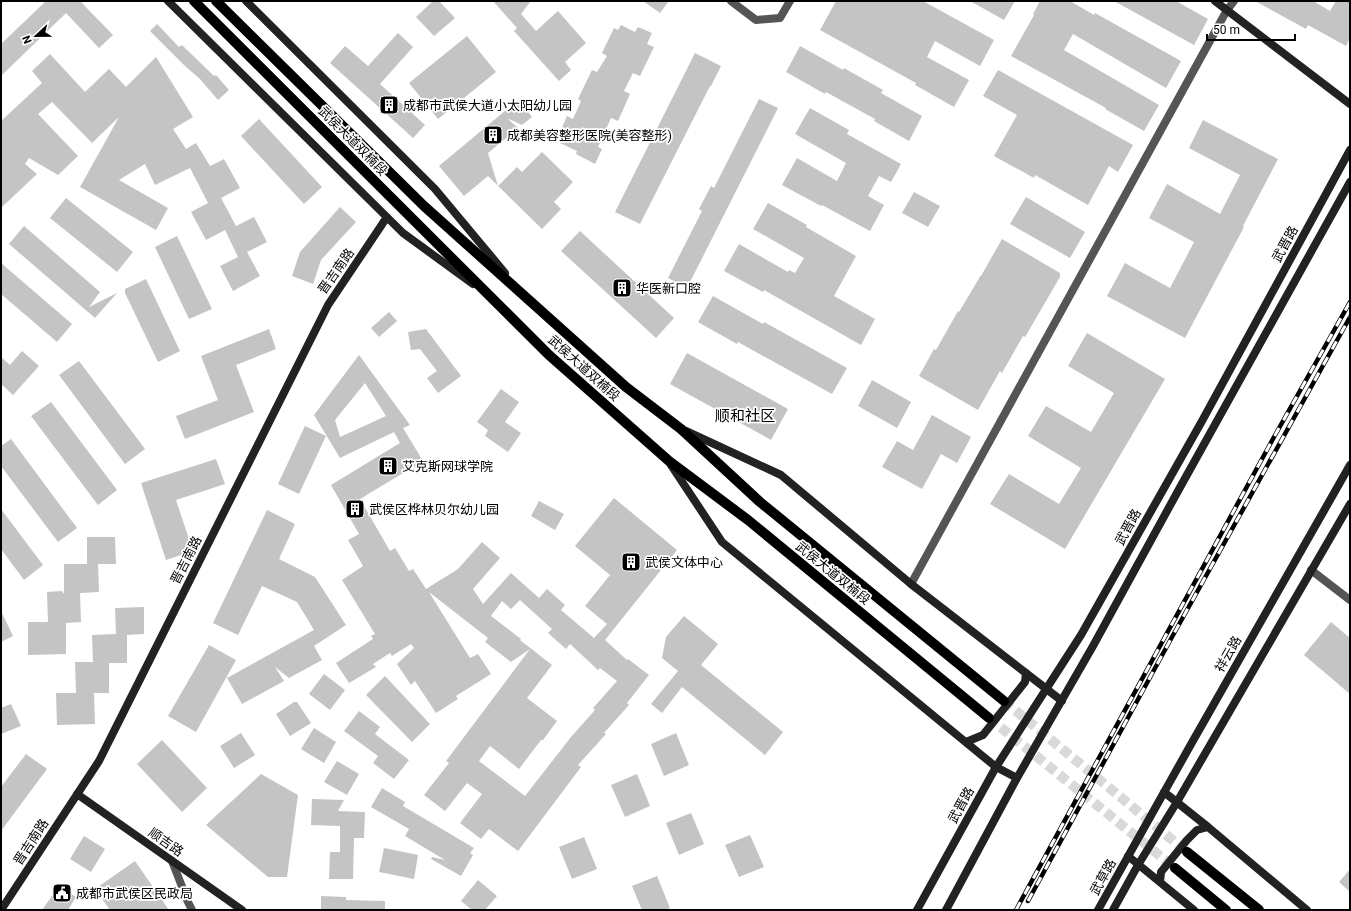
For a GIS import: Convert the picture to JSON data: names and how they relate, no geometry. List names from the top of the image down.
{
  "streets": {
    "main road": ["武侯大道双楠段"],
    "street": [
      "武晋路",
      "晋吉南路",
      "祥云路",
      "顺吉路",
      "武草路"
    ]
  },
  "crossings": [
    ["晋吉南路", "顺吉路"],
    ["祥云路", "武草路"]
  ],
  "districts": ["顺和社区"],
  "places": {
    "building": [
      "成都市武侯大道小太阳幼儿园",
      "成都美容整形医院(美容整形)",
      "华医新口腔",
      "艾克斯网球学院",
      "武侯区桦林贝尔幼儿园",
      "武侯文体中心"
    ],
    "public building": ["成都市武侯区民政局"]
  },
  "scale_bar": "50 m",
  "north": "left"
}
